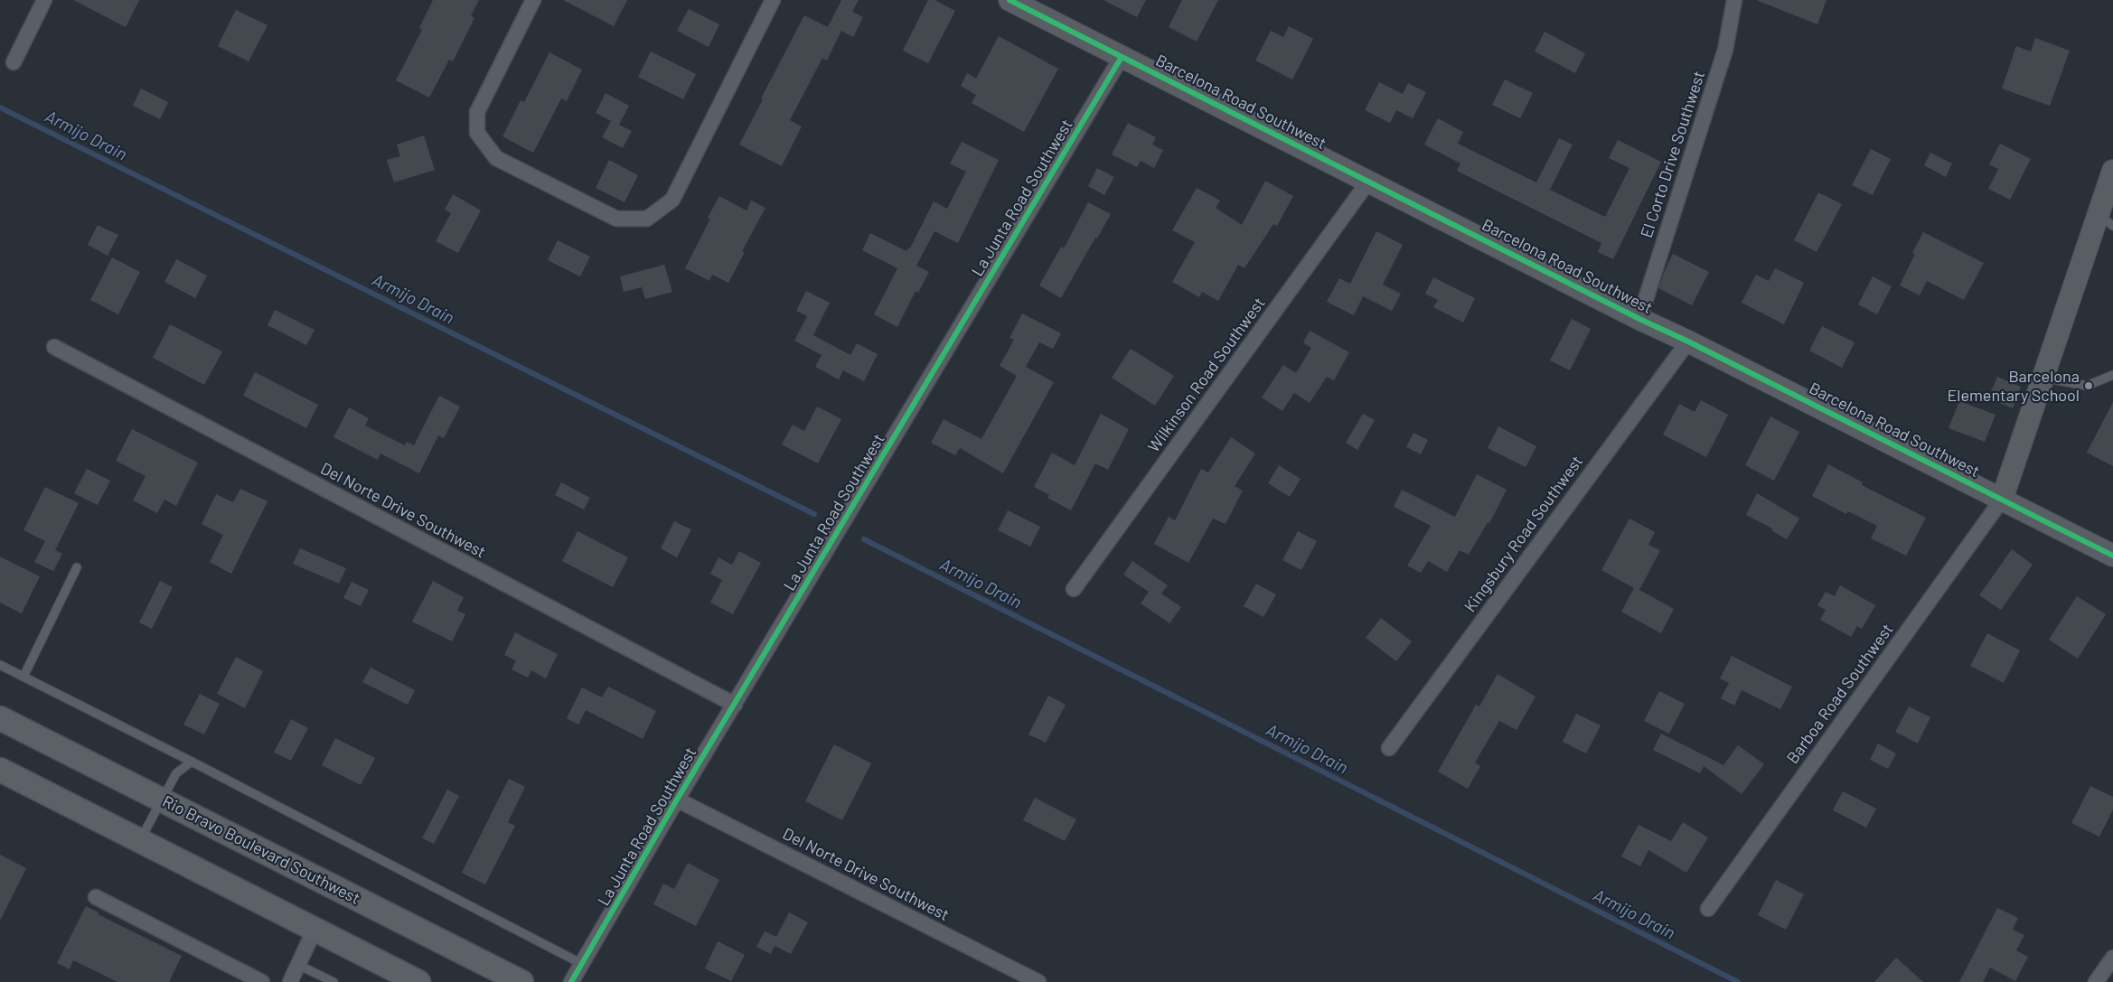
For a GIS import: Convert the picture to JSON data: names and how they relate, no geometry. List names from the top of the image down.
{
  "streets": {
    "main road": ["Rio Bravo Boulevard Southwest"],
    "street": [
      "Barcelona Road Southwest",
      "El Corto Drive Southwest",
      "La Junta Road Southwest",
      "Wilkinson Road Southwest",
      "Del Norte Drive Southwest",
      "Kingsbury Road Southwest",
      "Barboa Road Southwest"
    ]
  },
  "crossings": [
    ["Barcelona Road Southwest", "El Corto Drive Southwest"],
    ["Barcelona Road Southwest", "La Junta Road Southwest"],
    ["Barcelona Road Southwest", "Wilkinson Road Southwest"],
    ["Barcelona Road Southwest", "Kingsbury Road Southwest"],
    ["Barcelona Road Southwest", "Barboa Road Southwest"],
    ["La Junta Road Southwest", "Del Norte Drive Southwest"]
  ],
  "water": ["Armijo Drain"],
  "places": ["Barcelona Elementary School"]
}
